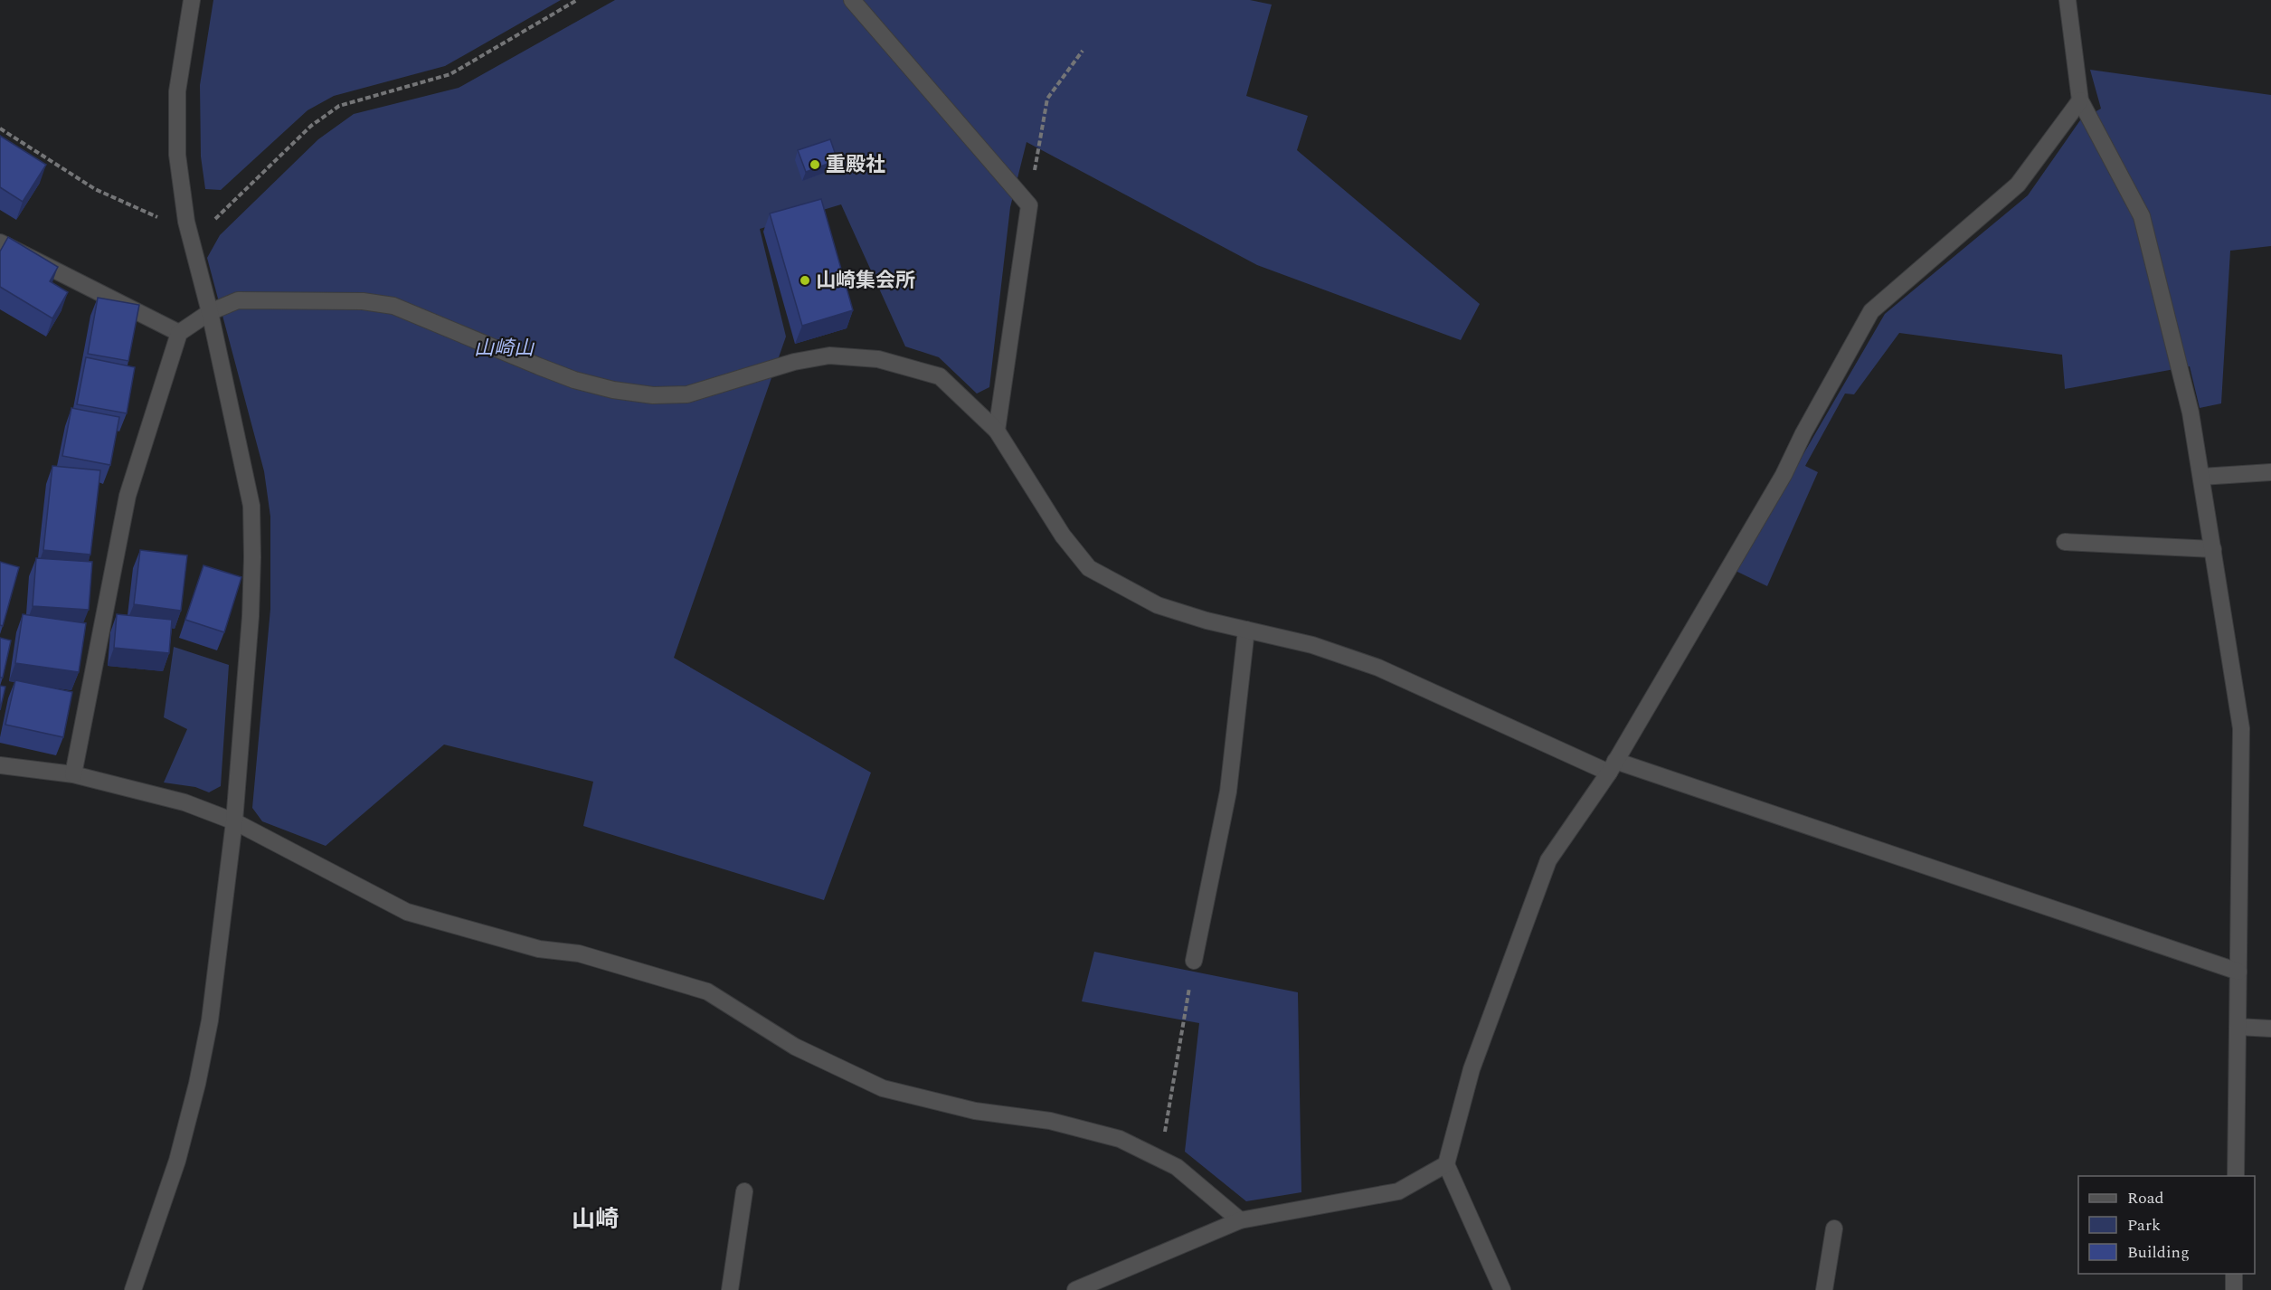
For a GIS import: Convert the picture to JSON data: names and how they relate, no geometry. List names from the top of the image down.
{
  "districts": ["山崎"],
  "parks": ["山崎山"],
  "places": ["重殿社", "山崎集会所"],
  "legend": ["Road", "Park", "Building"]
}
